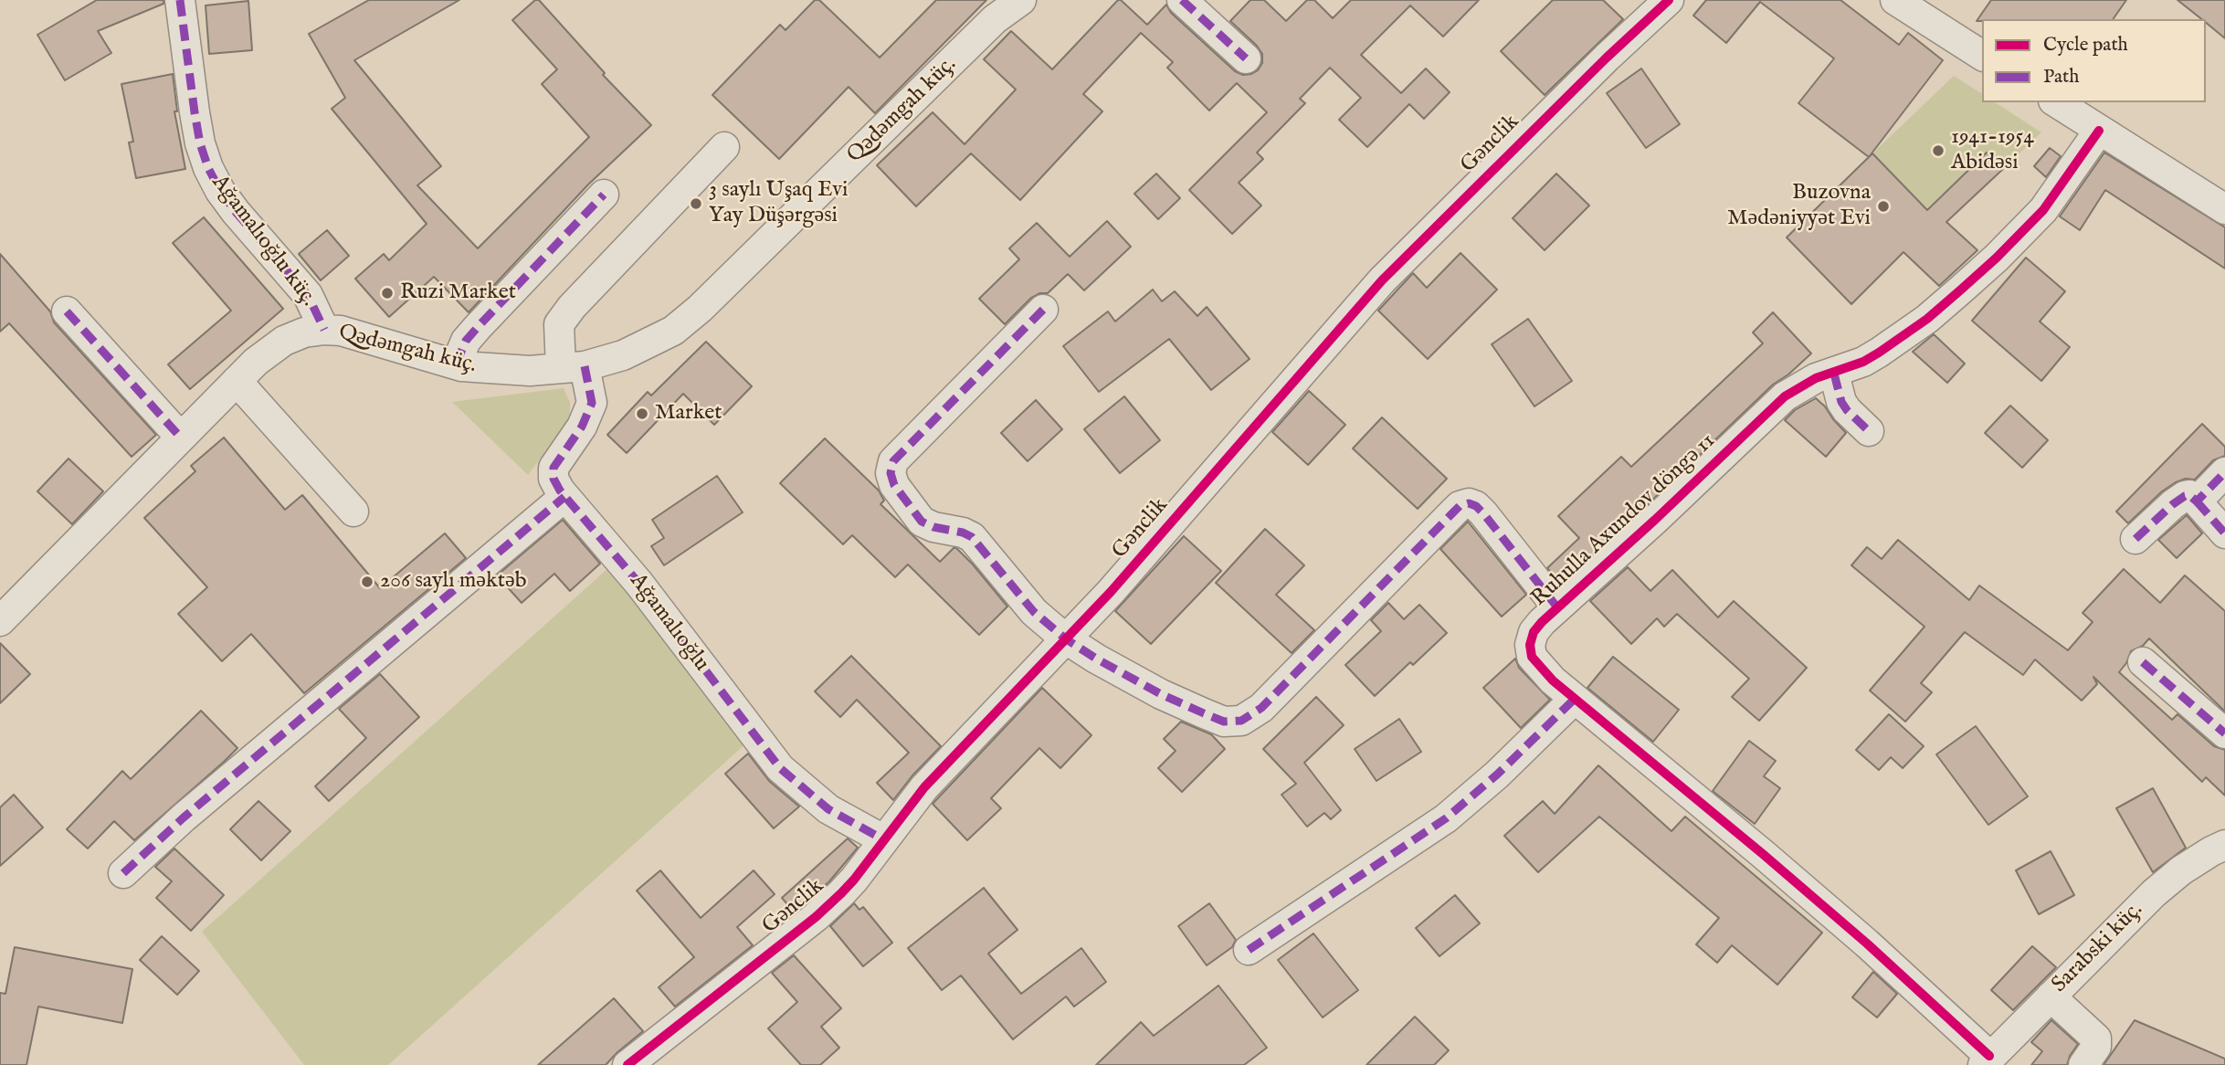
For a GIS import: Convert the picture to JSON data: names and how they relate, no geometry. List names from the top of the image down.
{
  "streets": {
    "street": [
      "Qədəmgah küç.",
      "Gənclik",
      "Ağamalıoğlu küç.",
      "Ruhulla Axundov döngə 11",
      "Ağamalıoğlu",
      "Sarabski küç."
    ]
  },
  "crossings": [
    ["Qədəmgah küç.", "Ağamalıoğlu küç."],
    ["Qədəmgah küç.", "Ağamalıoğlu"],
    ["Gənclik", "Ağamalıoğlu"],
    ["Ruhulla Axundov döngə 11", "Sarabski küç."]
  ],
  "places": [
    "1941-1954 Abidəsi",
    "3 saylı Uşaq Evi Yay Düşərgəsi",
    "Buzovna Mədəniyyət Evi",
    "Ruzi Market",
    "Market",
    "206 saylı məktəb"
  ],
  "legend": ["Cycle path", "Path"]
}
